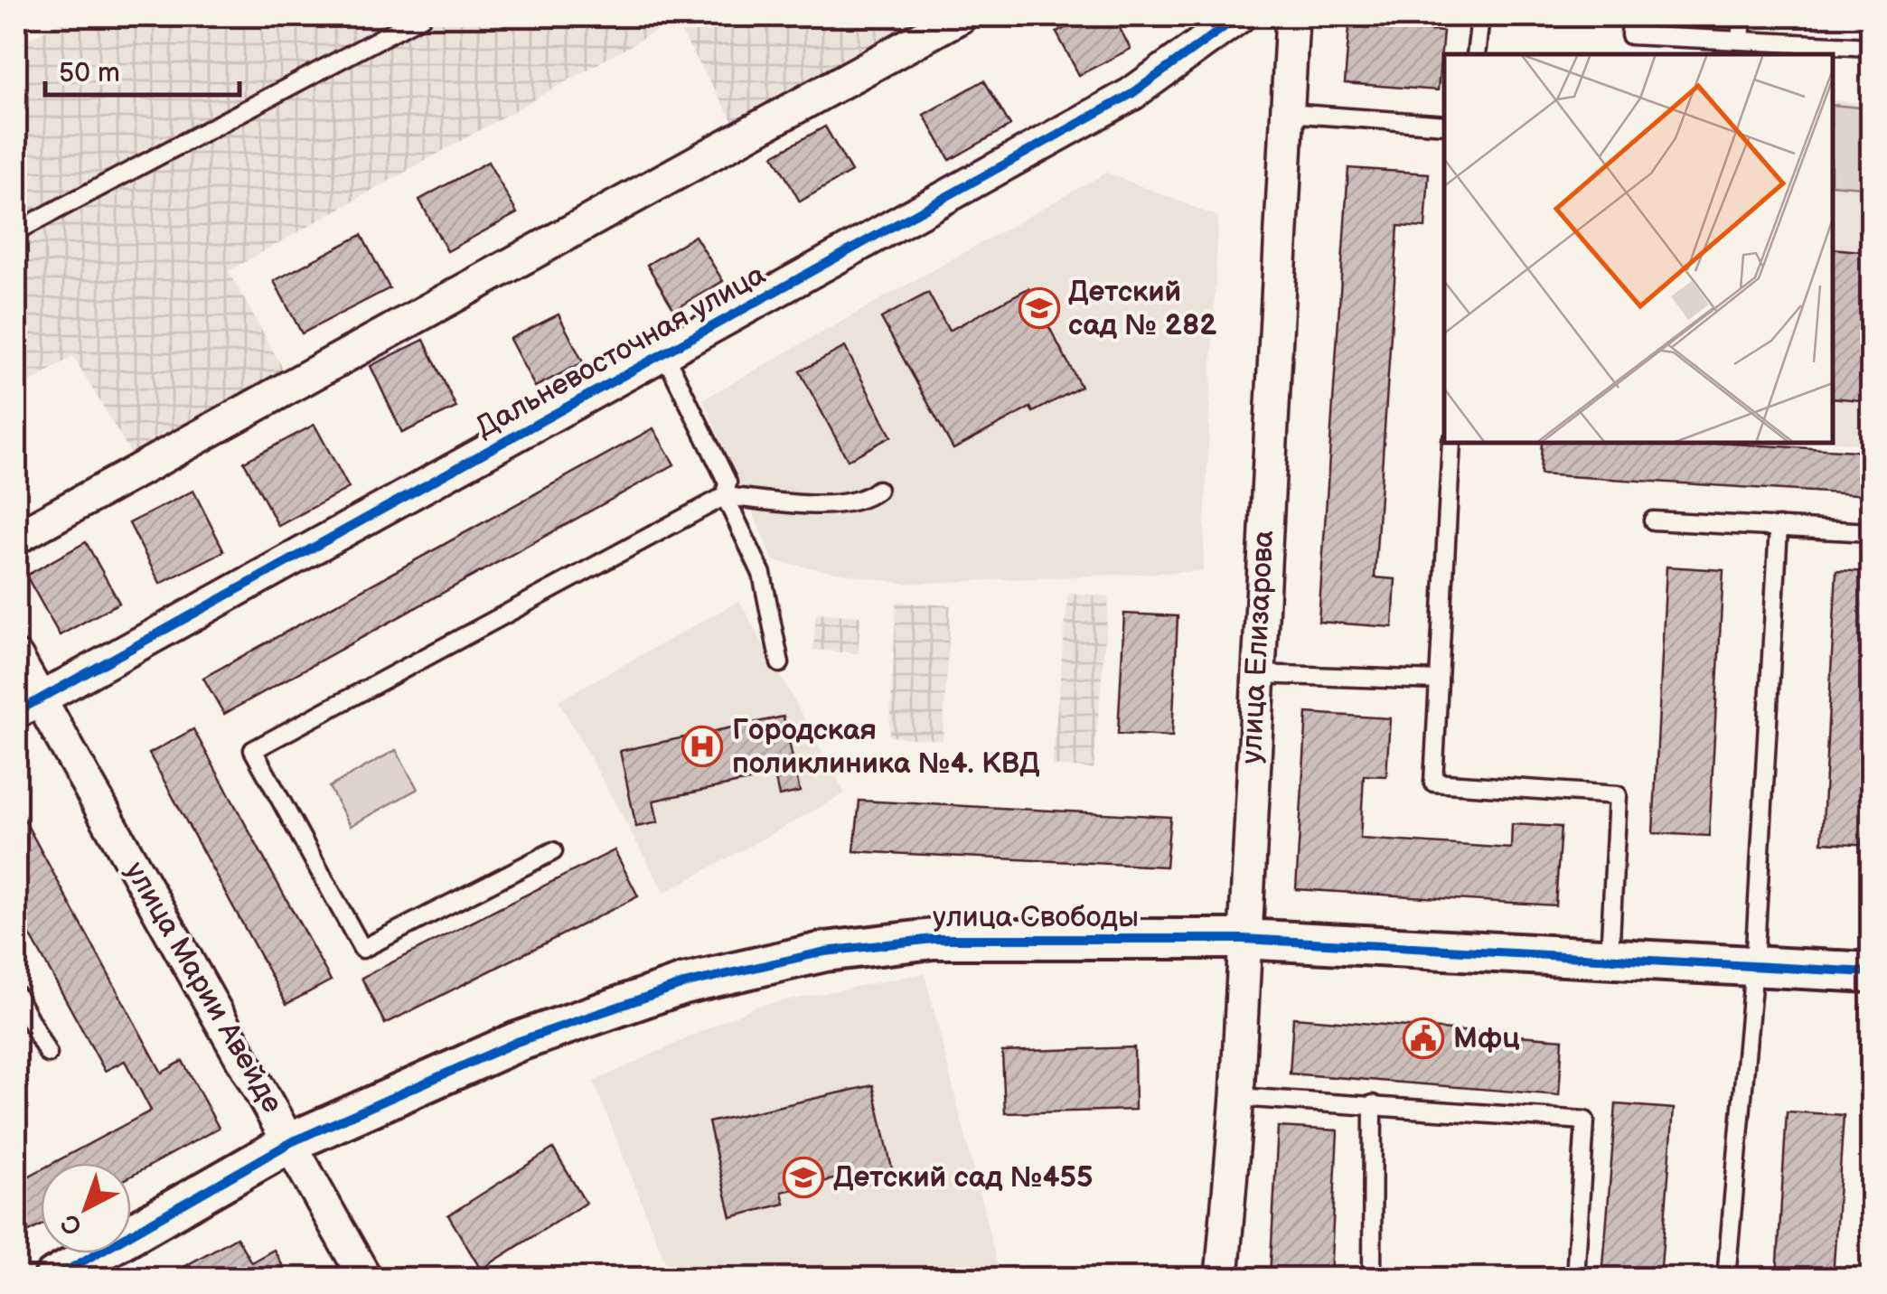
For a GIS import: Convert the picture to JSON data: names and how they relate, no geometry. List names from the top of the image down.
{
  "streets": {
    "street": [
      "Дальневосточная улица",
      "улица Елизарова",
      "улица Свободы",
      "улица Марии Авейде"
    ]
  },
  "crossings": [
    ["Дальневосточная улица", "улица Марии Авейде"],
    ["улица Елизарова", "улица Свободы"],
    ["улица Свободы", "улица Марии Авейде"]
  ],
  "places": {
    "school or university": ["Детский сад № 282", "Детский сад №455"],
    "hospital": ["Городская поликлиника №4. КВД"],
    "public building": ["Мфц"]
  },
  "scale_bar": "50 m",
  "north": "bottom left"
}
